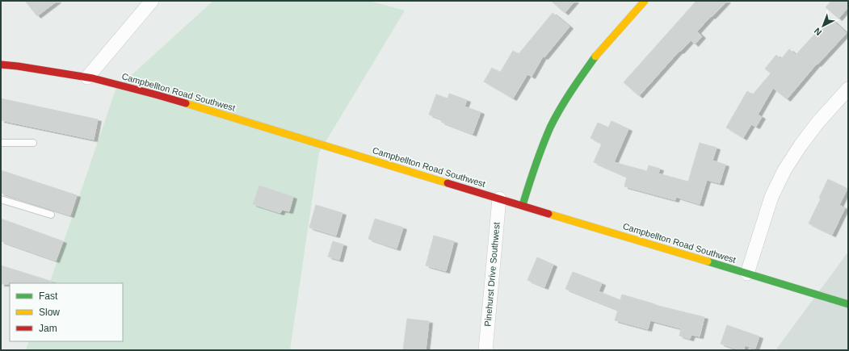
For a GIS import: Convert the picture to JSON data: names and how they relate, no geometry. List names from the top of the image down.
{
  "streets": {
    "main road": ["Campbellton Road Southwest"],
    "street": ["Pinehurst Drive Southwest"]
  },
  "crossings": [
    ["Campbellton Road Southwest", "Pinehurst Drive Southwest"]
  ],
  "legend": ["Fast", "Slow", "Jam"],
  "north": "bottom left"
}
